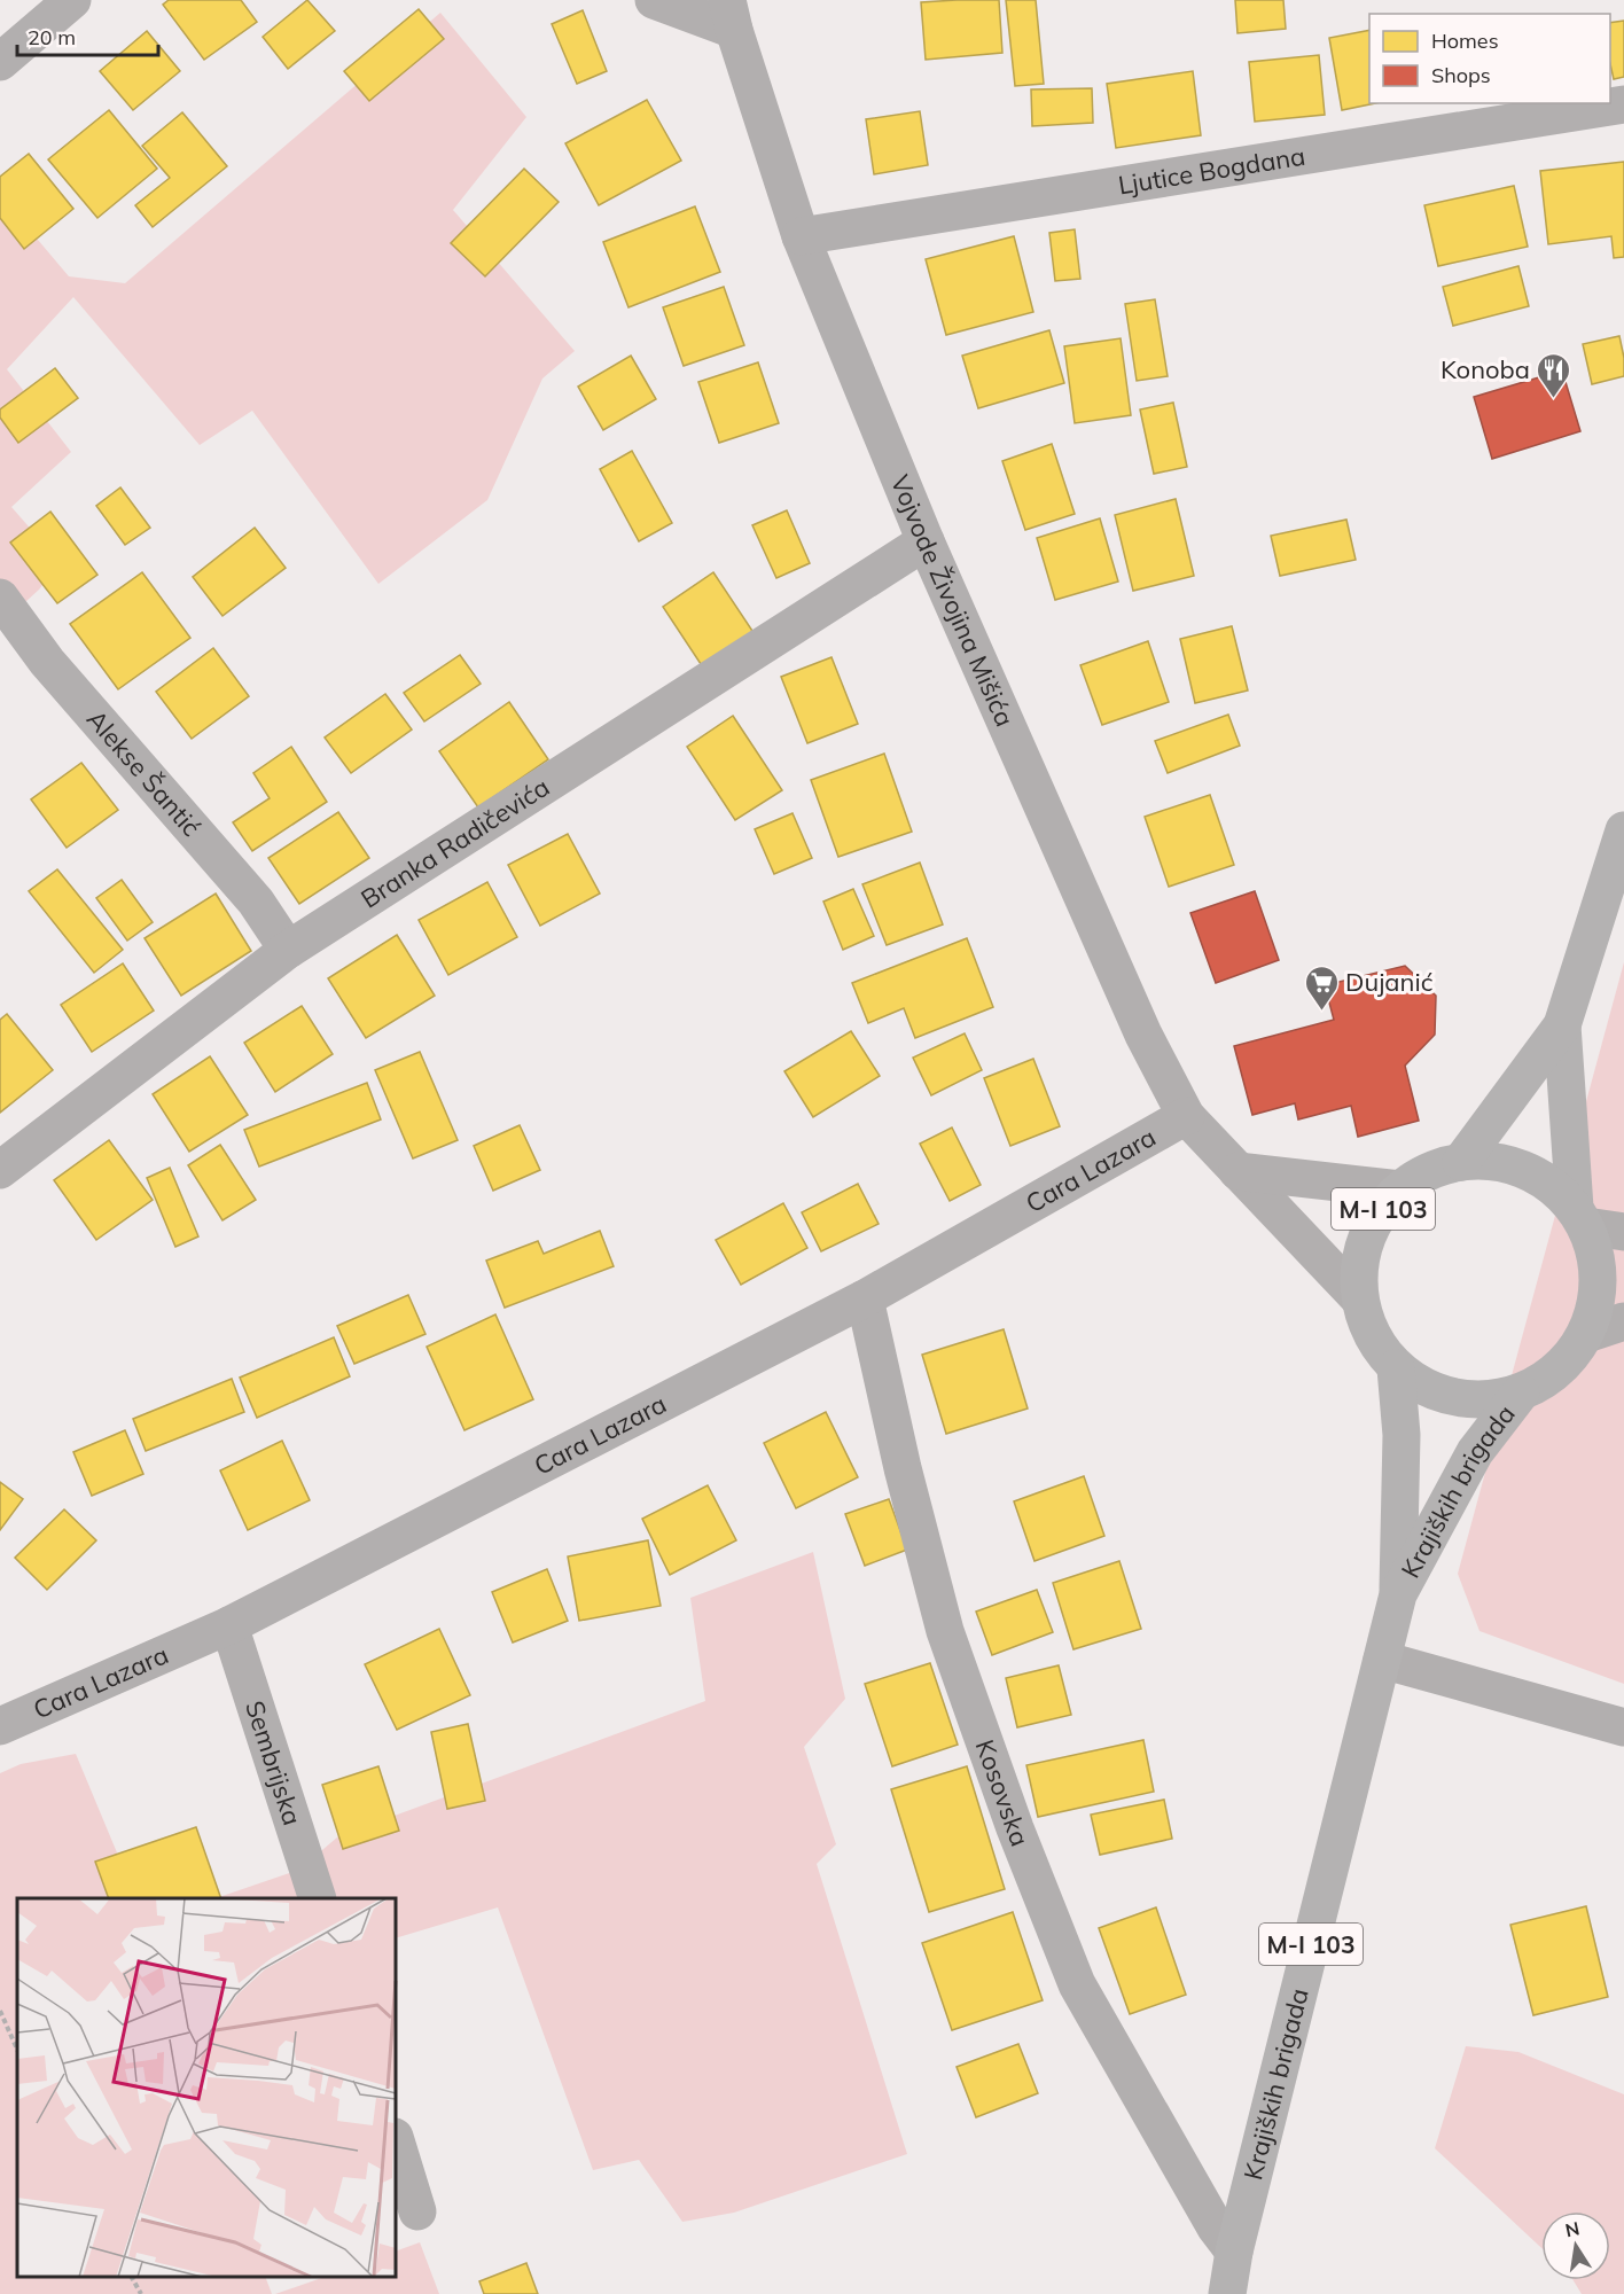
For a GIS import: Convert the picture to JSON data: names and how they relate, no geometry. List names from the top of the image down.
{
  "streets": {
    "main road": ["M-I 103", "Krajiških brigada"],
    "street": [
      "Ljutice Bogdana",
      "Vojvode Živojina Mišića",
      "Alekse Šantić",
      "Branka Radičevića",
      "Cara Lazara",
      "Sembrijska",
      "Kosovska"
    ]
  },
  "crossings": [
    ["Ljutice Bogdana", "Vojvode Živojina Mišića"],
    ["Vojvode Živojina Mišića", "Branka Radičevića"],
    ["Vojvode Živojina Mišića", "Cara Lazara"],
    ["Vojvode Živojina Mišića", "M-I 103"],
    ["Vojvode Živojina Mišića", "Krajiških brigada"],
    ["Alekse Šantić", "Branka Radičevića"],
    ["Cara Lazara", "Sembrijska"],
    ["Cara Lazara", "Kosovska"],
    ["M-I 103", "Krajiških brigada"],
    ["Krajiških brigada", "Kosovska"]
  ],
  "places": {
    "restaurant": ["Konoba"],
    "supermarket": ["Dujanić"]
  },
  "legend": ["Homes", "Shops"],
  "scale_bar": "20 m",
  "north": "top"
}
